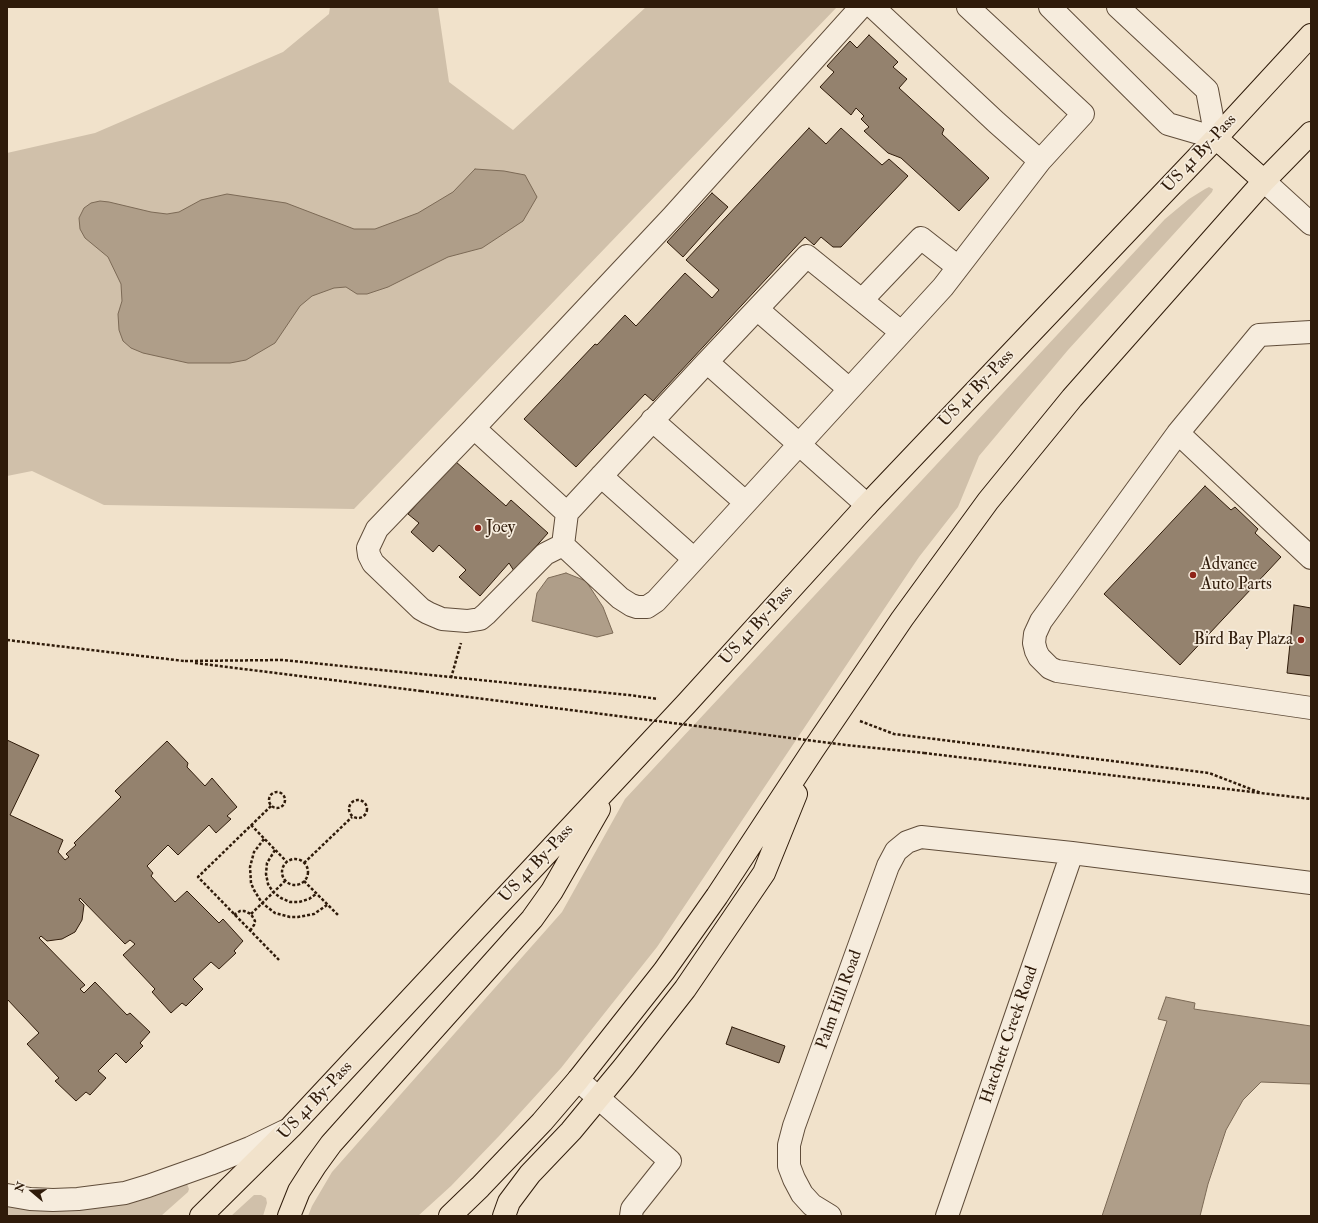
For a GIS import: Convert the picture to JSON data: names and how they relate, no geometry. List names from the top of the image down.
{
  "streets": {
    "main road": ["US 41 By-Pass"],
    "street": ["Palm Hill Road", "Hatchett Creek Road"]
  },
  "crossings": [
    ["Palm Hill Road", "Hatchett Creek Road"]
  ],
  "places": ["Joey", "Advance Auto Parts", "Bird Bay Plaza"],
  "north": "left"
}
